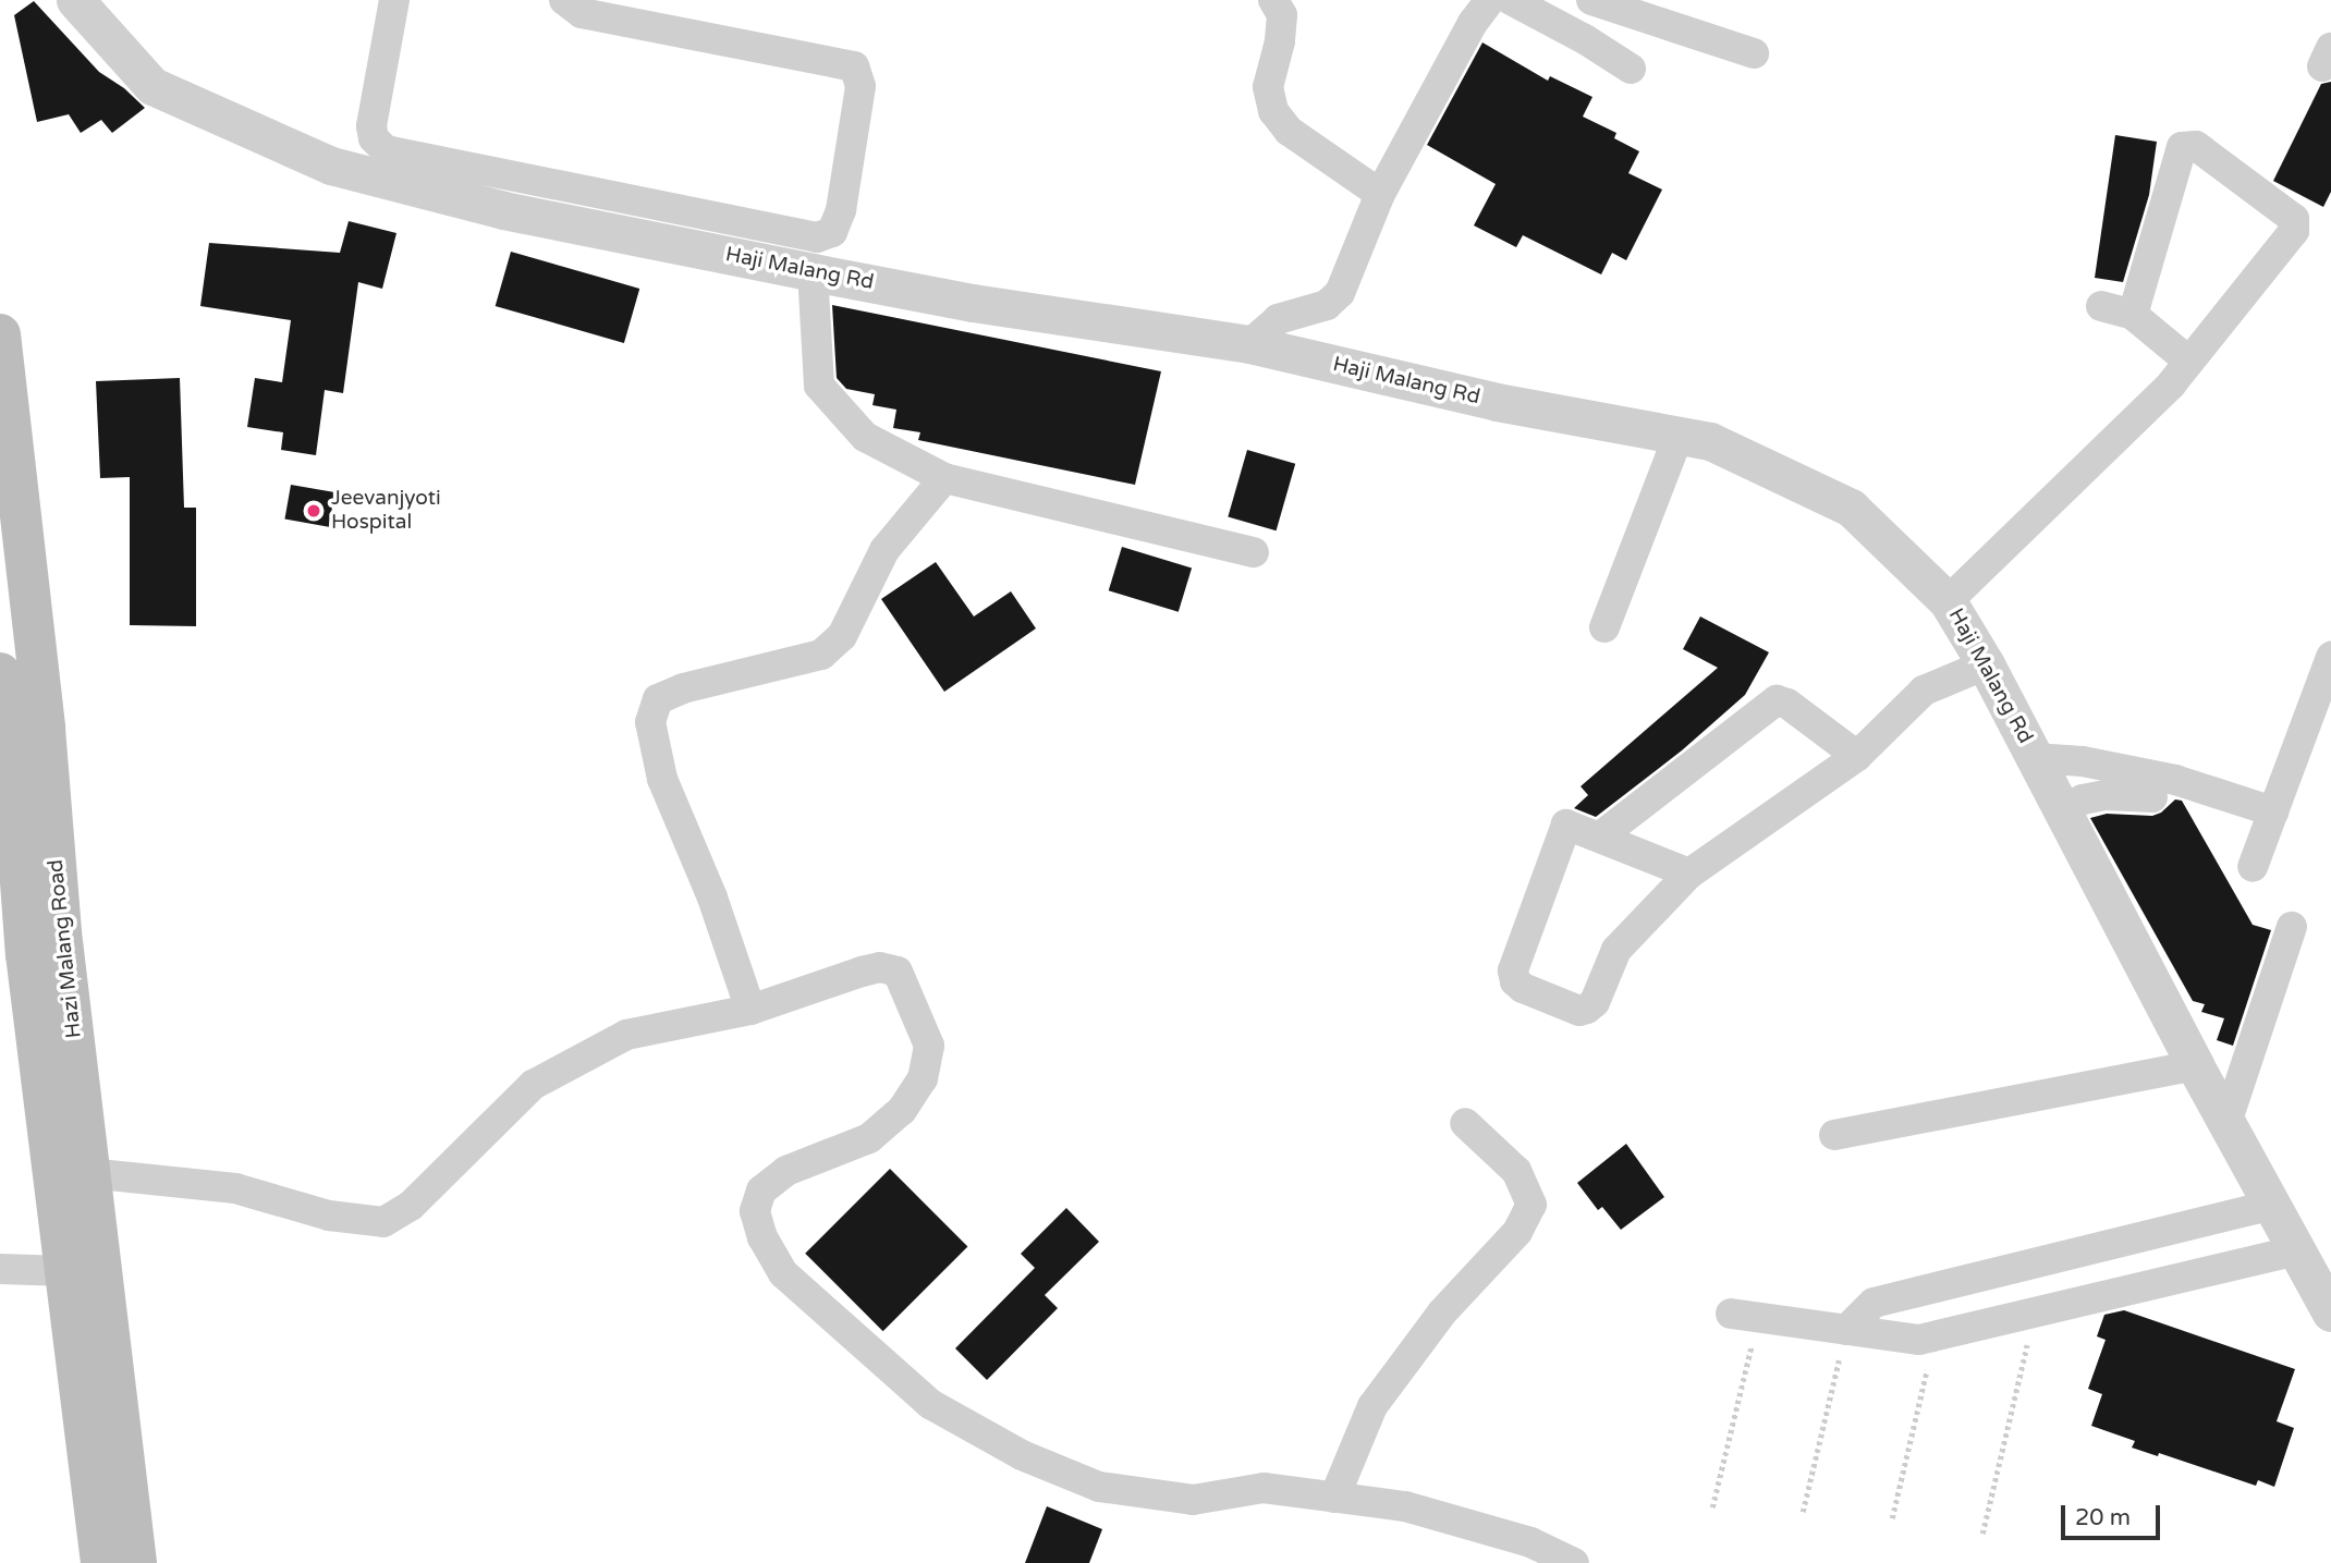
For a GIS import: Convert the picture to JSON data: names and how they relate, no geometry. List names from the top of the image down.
{
  "streets": {
    "main road": ["Hazi Malang Road"],
    "street": ["Haji Malang Rd"]
  },
  "places": ["Jeevanjyoti Hospital"],
  "scale_bar": "20 m"
}
